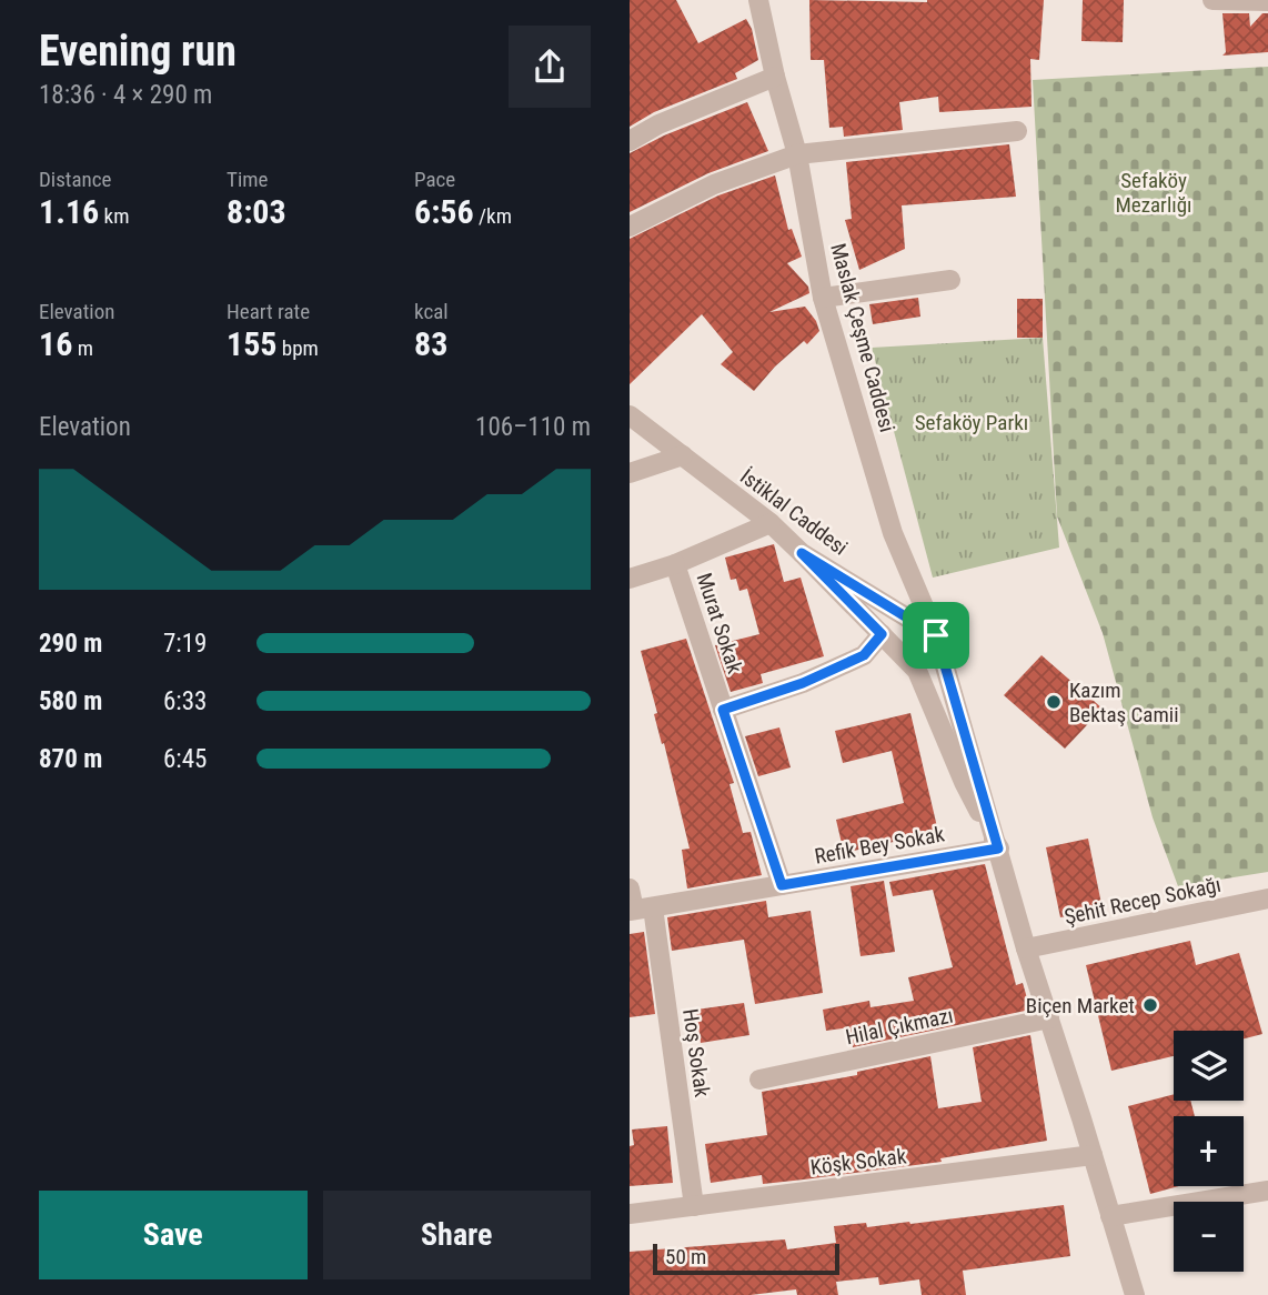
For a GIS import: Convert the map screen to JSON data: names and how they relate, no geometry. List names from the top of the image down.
{
  "streets": {
    "street": [
      "Maslak Çeşme Caddesi",
      "İstiklal Caddesi",
      "Murat Sokak",
      "Refik Bey Sokak",
      "Şehit Recep Sokağı",
      "Hilal Çıkmazı",
      "Hoş Sokak",
      "Köşk Sokak"
    ]
  },
  "crossings": [
    ["Maslak Çeşme Caddesi", "İstiklal Caddesi"],
    ["Maslak Çeşme Caddesi", "Refik Bey Sokak"],
    ["İstiklal Caddesi", "Murat Sokak"],
    ["Murat Sokak", "Refik Bey Sokak"],
    ["Refik Bey Sokak", "Hoş Sokak"],
    ["Hoş Sokak", "Köşk Sokak"]
  ],
  "parks": ["Sefaköy Mezarlığı", "Sefaköy Parkı"],
  "places": ["Kazım Bektaş Camii", "Biçen Market"],
  "scale_bar": "50 m",
  "page": {
    "heading": ["Evening run", "18:36 · 4 × 290 m"],
    "stats": [
      ["Distance", "1.16 km"],
      ["Time", "8:03"],
      ["Pace", "6:56 /km"],
      ["Elevation", "16 m"],
      ["Heart rate", "155 bpm"],
      ["kcal", "83"]
    ],
    "chart": ["Elevation", "106–110 m"],
    "list": [
      {
        "name": "290 m",
        "note": "7:19"
      },
      {
        "name": "580 m",
        "note": "6:33"
      },
      {
        "name": "870 m",
        "note": "6:45"
      }
    ],
    "map_buttons": ["+", "−"],
    "buttons": ["Save", "Share"],
    "scale": "50 m"
  }
}
